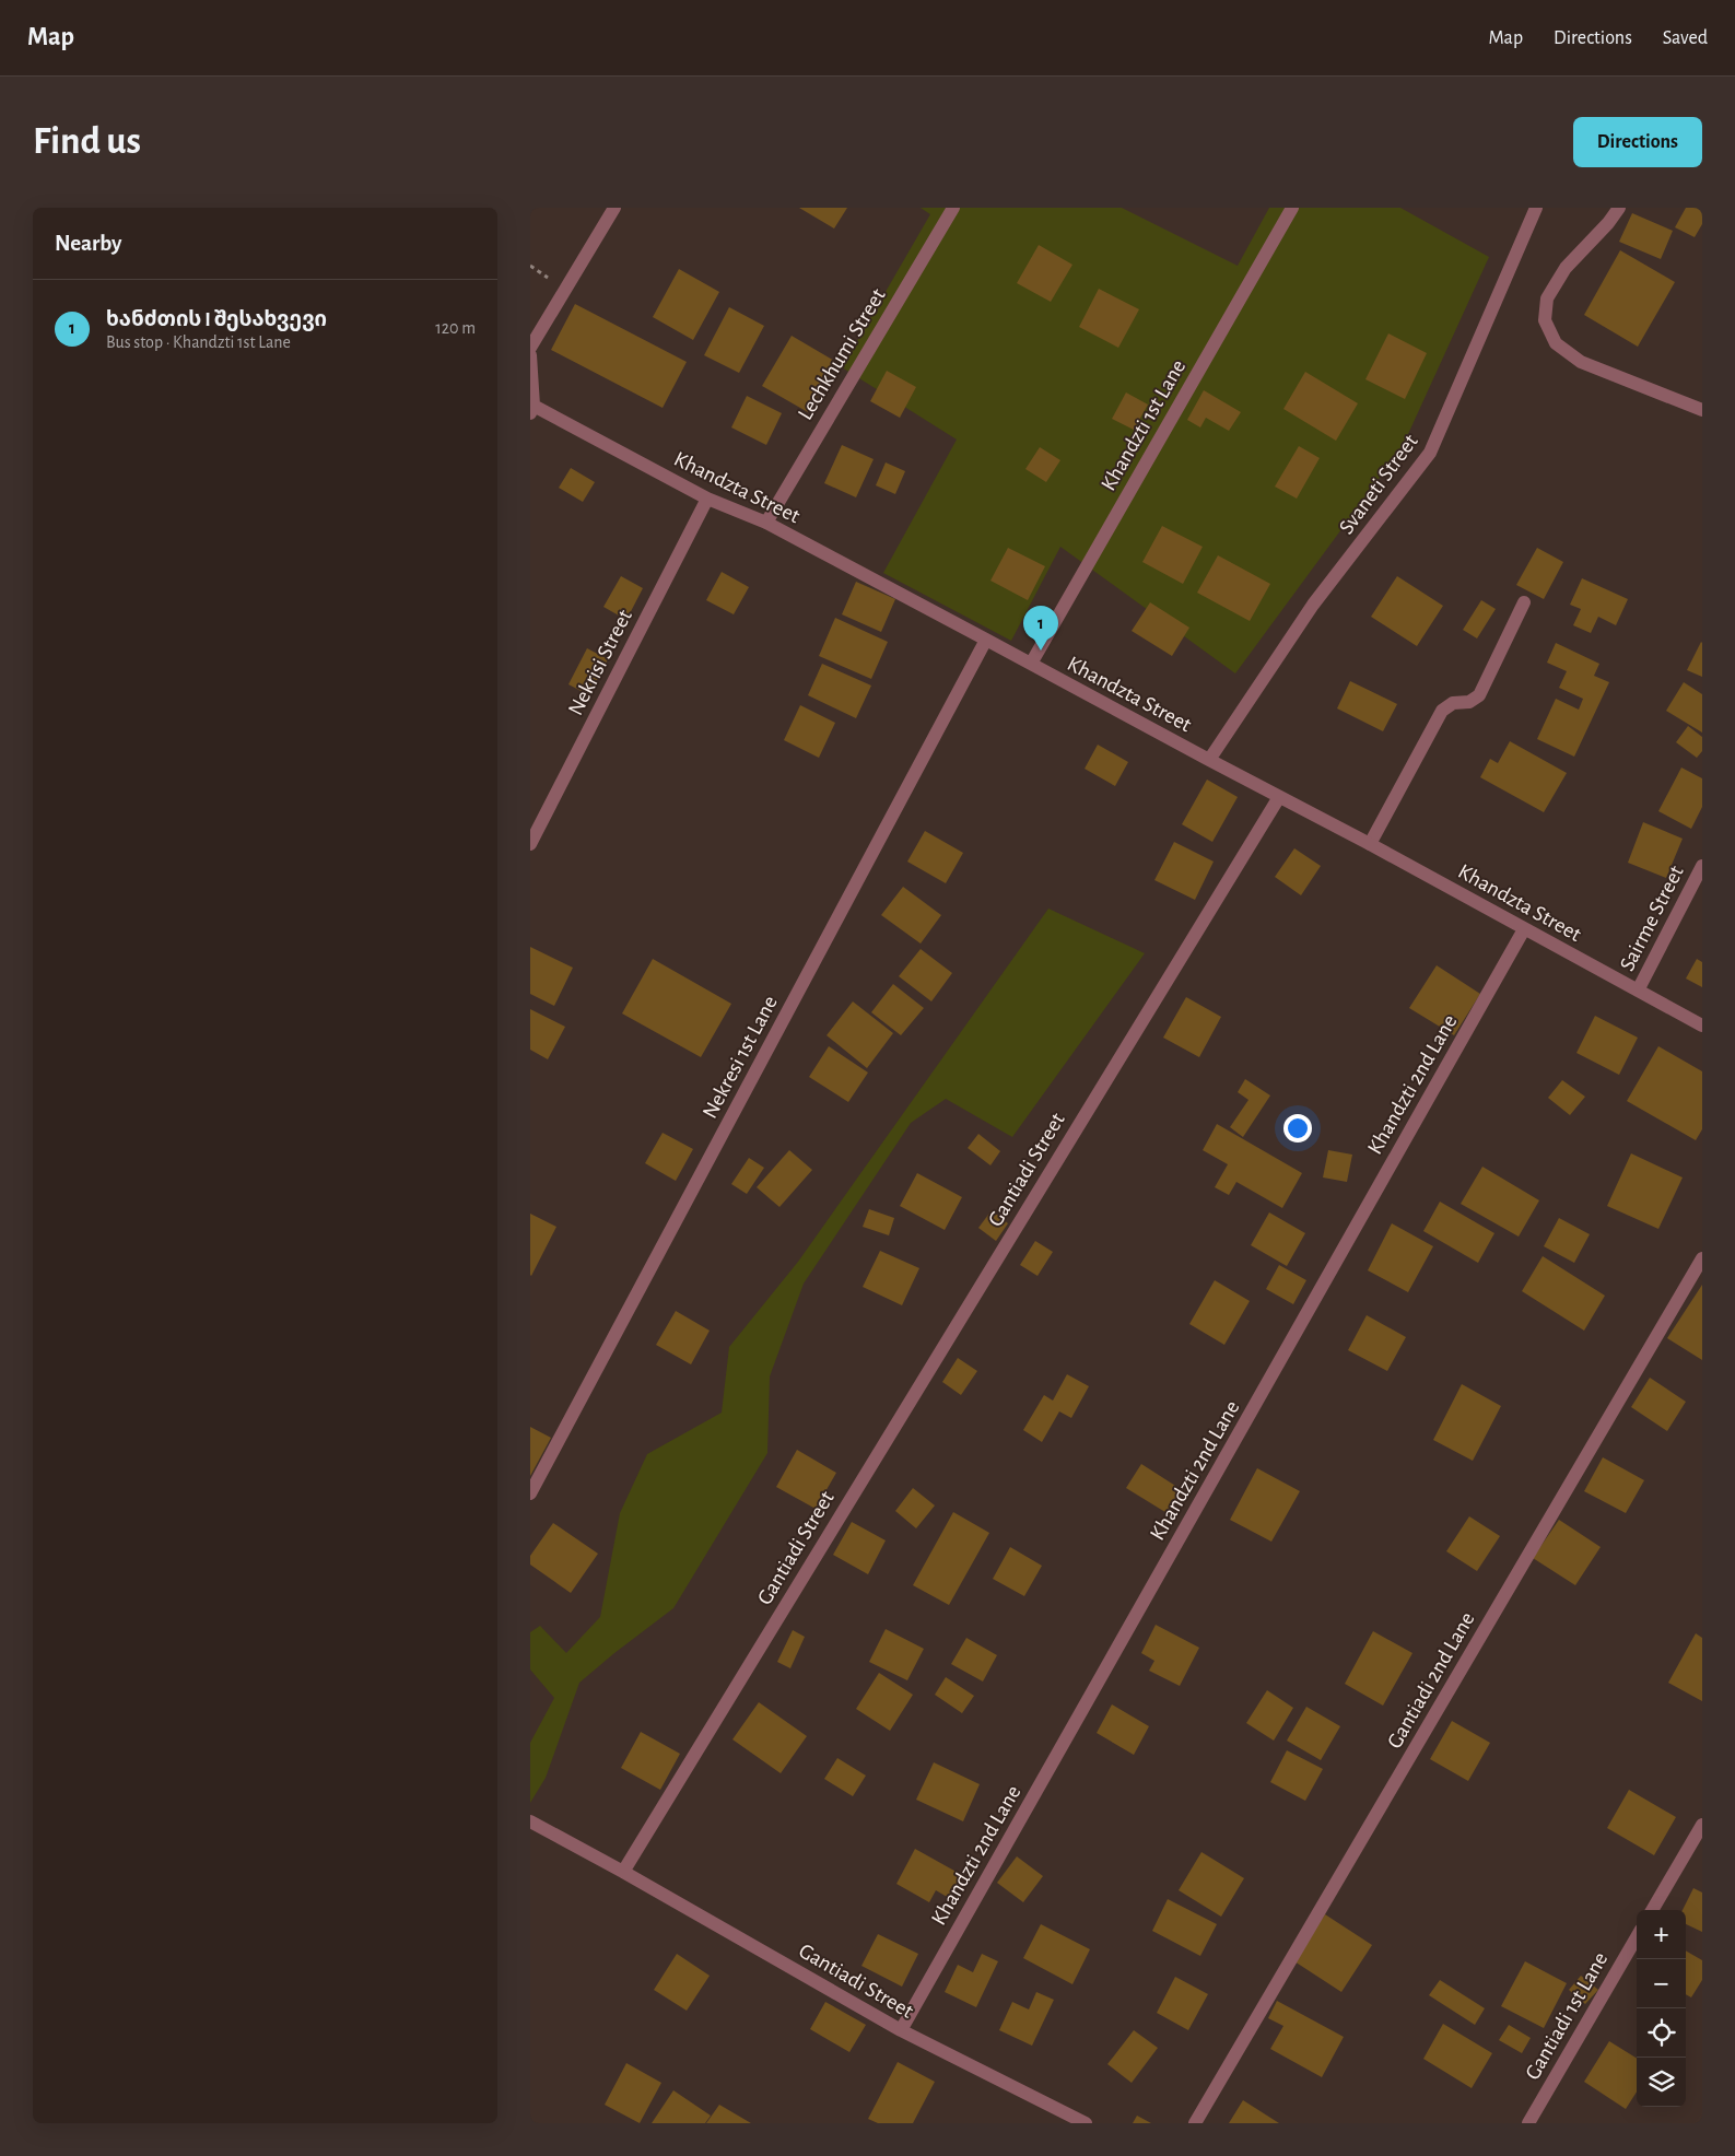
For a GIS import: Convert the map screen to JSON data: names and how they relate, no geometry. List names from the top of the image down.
{
  "streets": {
    "street": [
      "Lechkhumi Street",
      "Khandzti 1st Lane",
      "Svaneti Street",
      "Khandzta Street",
      "Nekrisi Street",
      "Sairme Street",
      "Nekresi 1st Lane",
      "Khandzti 2nd Lane",
      "Gantiadi Street",
      "Gantiadi 2nd Lane",
      "Gantiadi 1st Lane"
    ]
  },
  "crossings": [
    ["Lechkhumi Street", "Khandzta Street"],
    ["Khandzti 1st Lane", "Khandzta Street"],
    ["Svaneti Street", "Khandzta Street"],
    ["Khandzta Street", "Nekrisi Street"],
    ["Khandzta Street", "Sairme Street"],
    ["Khandzta Street", "Nekresi 1st Lane"],
    ["Khandzta Street", "Khandzti 2nd Lane"],
    ["Khandzta Street", "Gantiadi Street"],
    ["Khandzti 2nd Lane", "Gantiadi Street"]
  ],
  "page": {
    "header": "Map",
    "nav": ["Map", "Directions", "Saved"],
    "buttons": "Directions",
    "title": "Find us",
    "heading": "Nearby",
    "list": [
      {
        "mark": "1",
        "name": "ხანძთის I შესახვევი",
        "note": "Bus stop · Khandzti 1st Lane",
        "value": "120 m"
      }
    ],
    "pins": "1",
    "map_buttons": ["+", "−"]
  }
}
